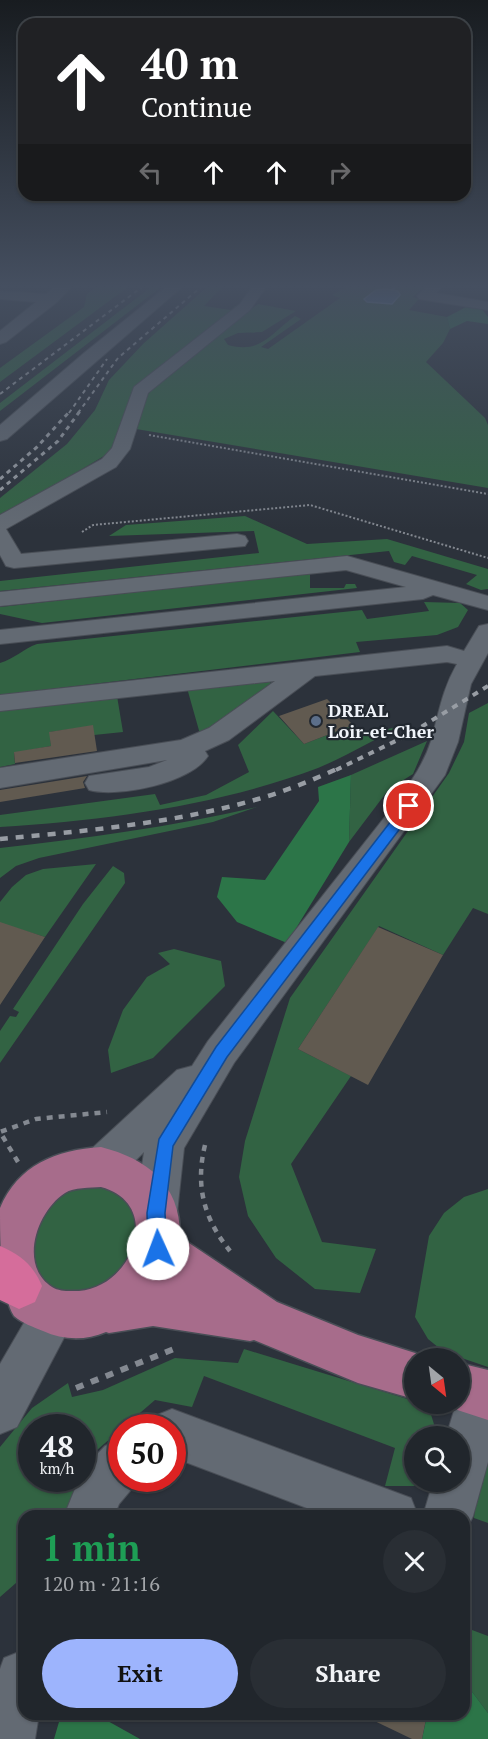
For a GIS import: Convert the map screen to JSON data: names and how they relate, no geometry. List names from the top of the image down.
{
  "places": ["DREAL Loir-et-Cher"],
  "north": "bottom right",
  "page": {
    "turn": ["40 m", "Continue"],
    "speed": "48 km/h",
    "limit": "50",
    "heading": ["1 min", "120 m · 21:16"],
    "buttons": ["Exit", "Share"]
  }
}
